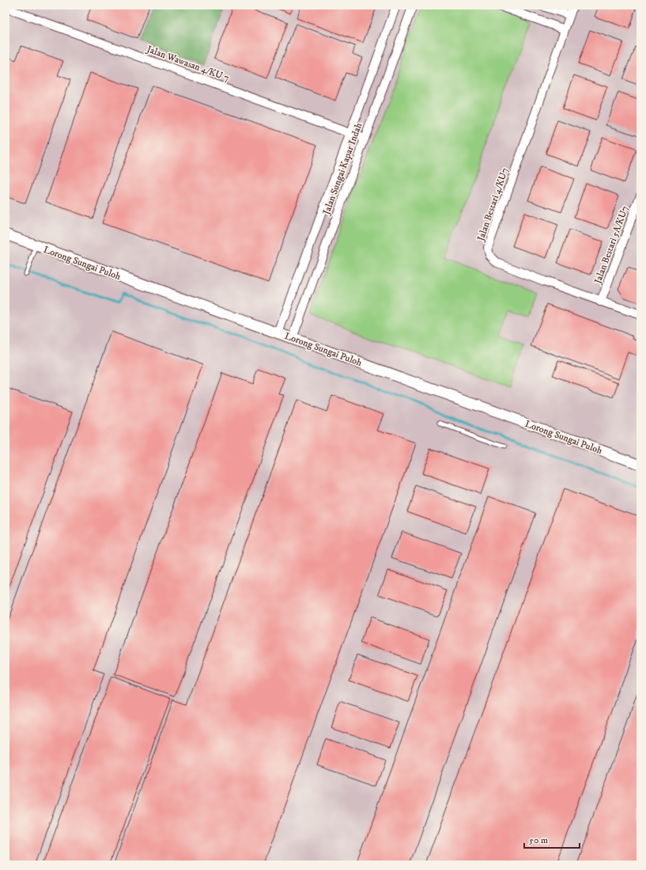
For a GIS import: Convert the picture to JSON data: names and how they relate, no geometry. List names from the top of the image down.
{
  "streets": {
    "street": [
      "Jalan Wawasan 4/KU 7",
      "Jalan Sungai Kapar Indah",
      "Jalan Bestari 4/KU7",
      "Jalan Bestari 5A/KU7",
      "Lorong Sungai Puloh"
    ]
  },
  "crossings": [
    ["Jalan Wawasan 4/KU 7", "Jalan Sungai Kapar Indah"],
    ["Jalan Sungai Kapar Indah", "Lorong Sungai Puloh"],
    ["Jalan Bestari 4/KU7", "Jalan Bestari 5A/KU7"]
  ],
  "scale_bar": "50 m"
}
